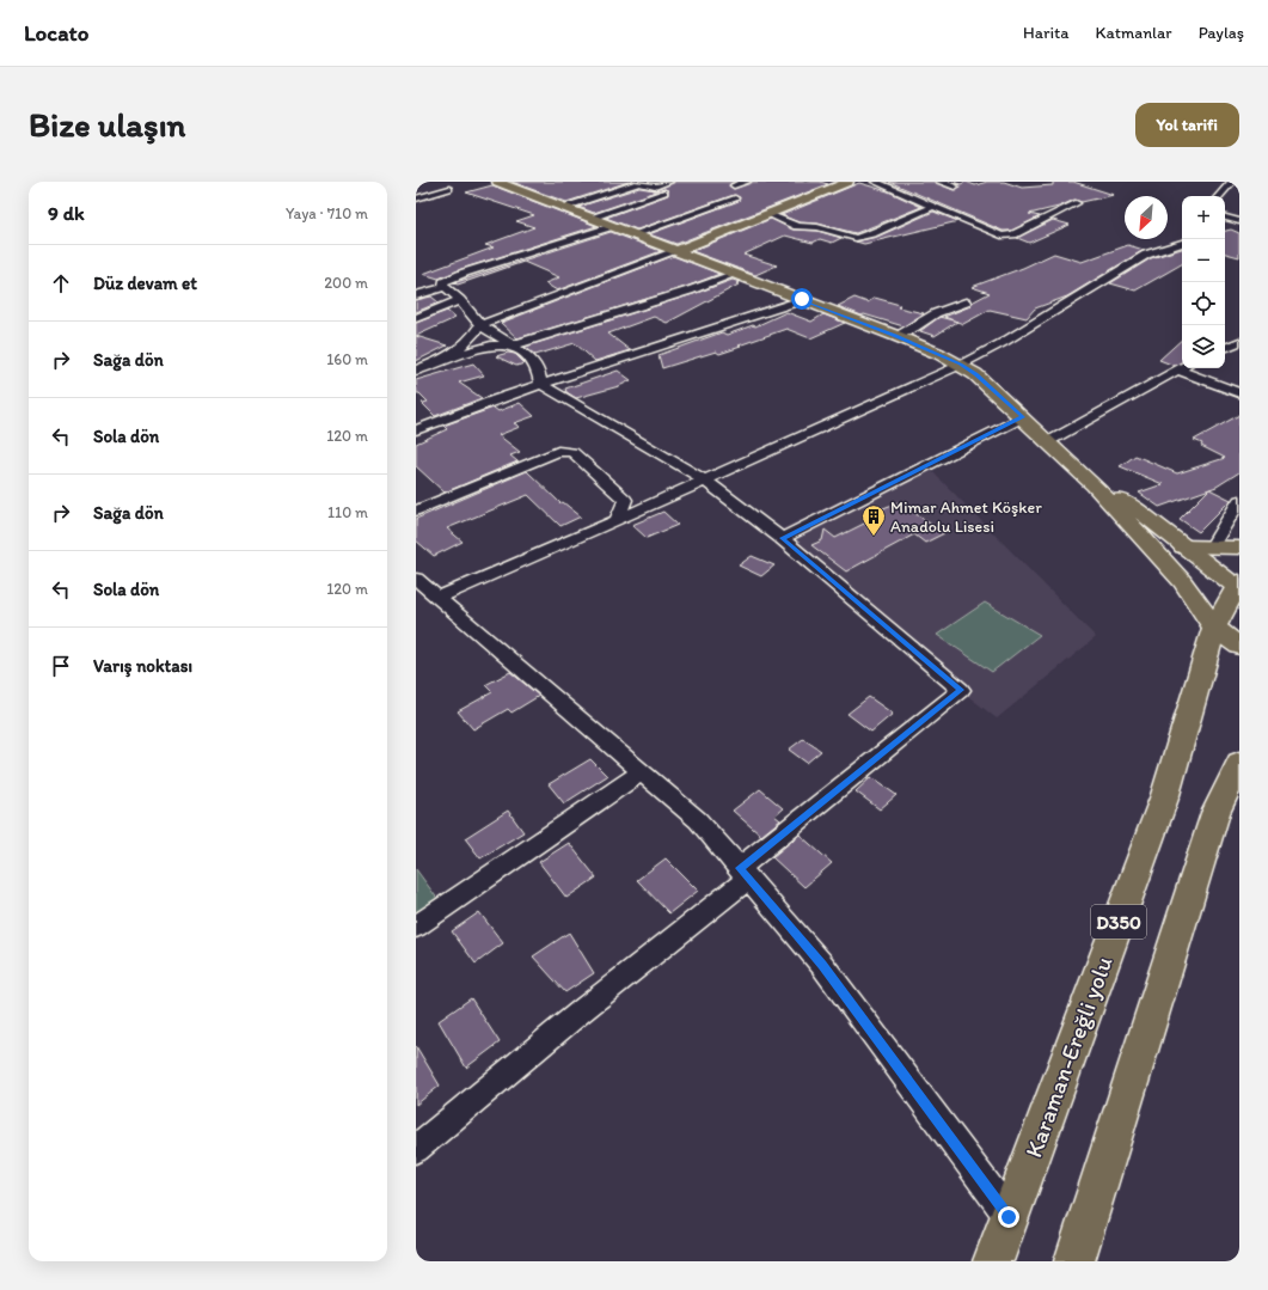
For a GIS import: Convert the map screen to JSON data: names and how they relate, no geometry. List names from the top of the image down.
{
  "streets": {
    "highway": ["D350", "Karaman-Ereğli yolu"]
  },
  "places": {
    "building": ["Mimar Ahmet Köşker Anadolu Lisesi"]
  },
  "north": "bottom left",
  "page": {
    "header": "Locato",
    "nav": ["Harita", "Katmanlar", "Paylaş"],
    "buttons": "Yol tarifi",
    "title": "Bize ulaşın",
    "heading": ["9 dk", "Yaya · 710 m"],
    "map_buttons": ["+", "−"],
    "list": [
      ["Düz devam et", "200 m"],
      ["Sağa dön", "160 m"],
      ["Sola dön", "120 m"],
      ["Sağa dön", "110 m"],
      ["Sola dön", "120 m"],
      "Varış noktası"
    ]
  }
}
